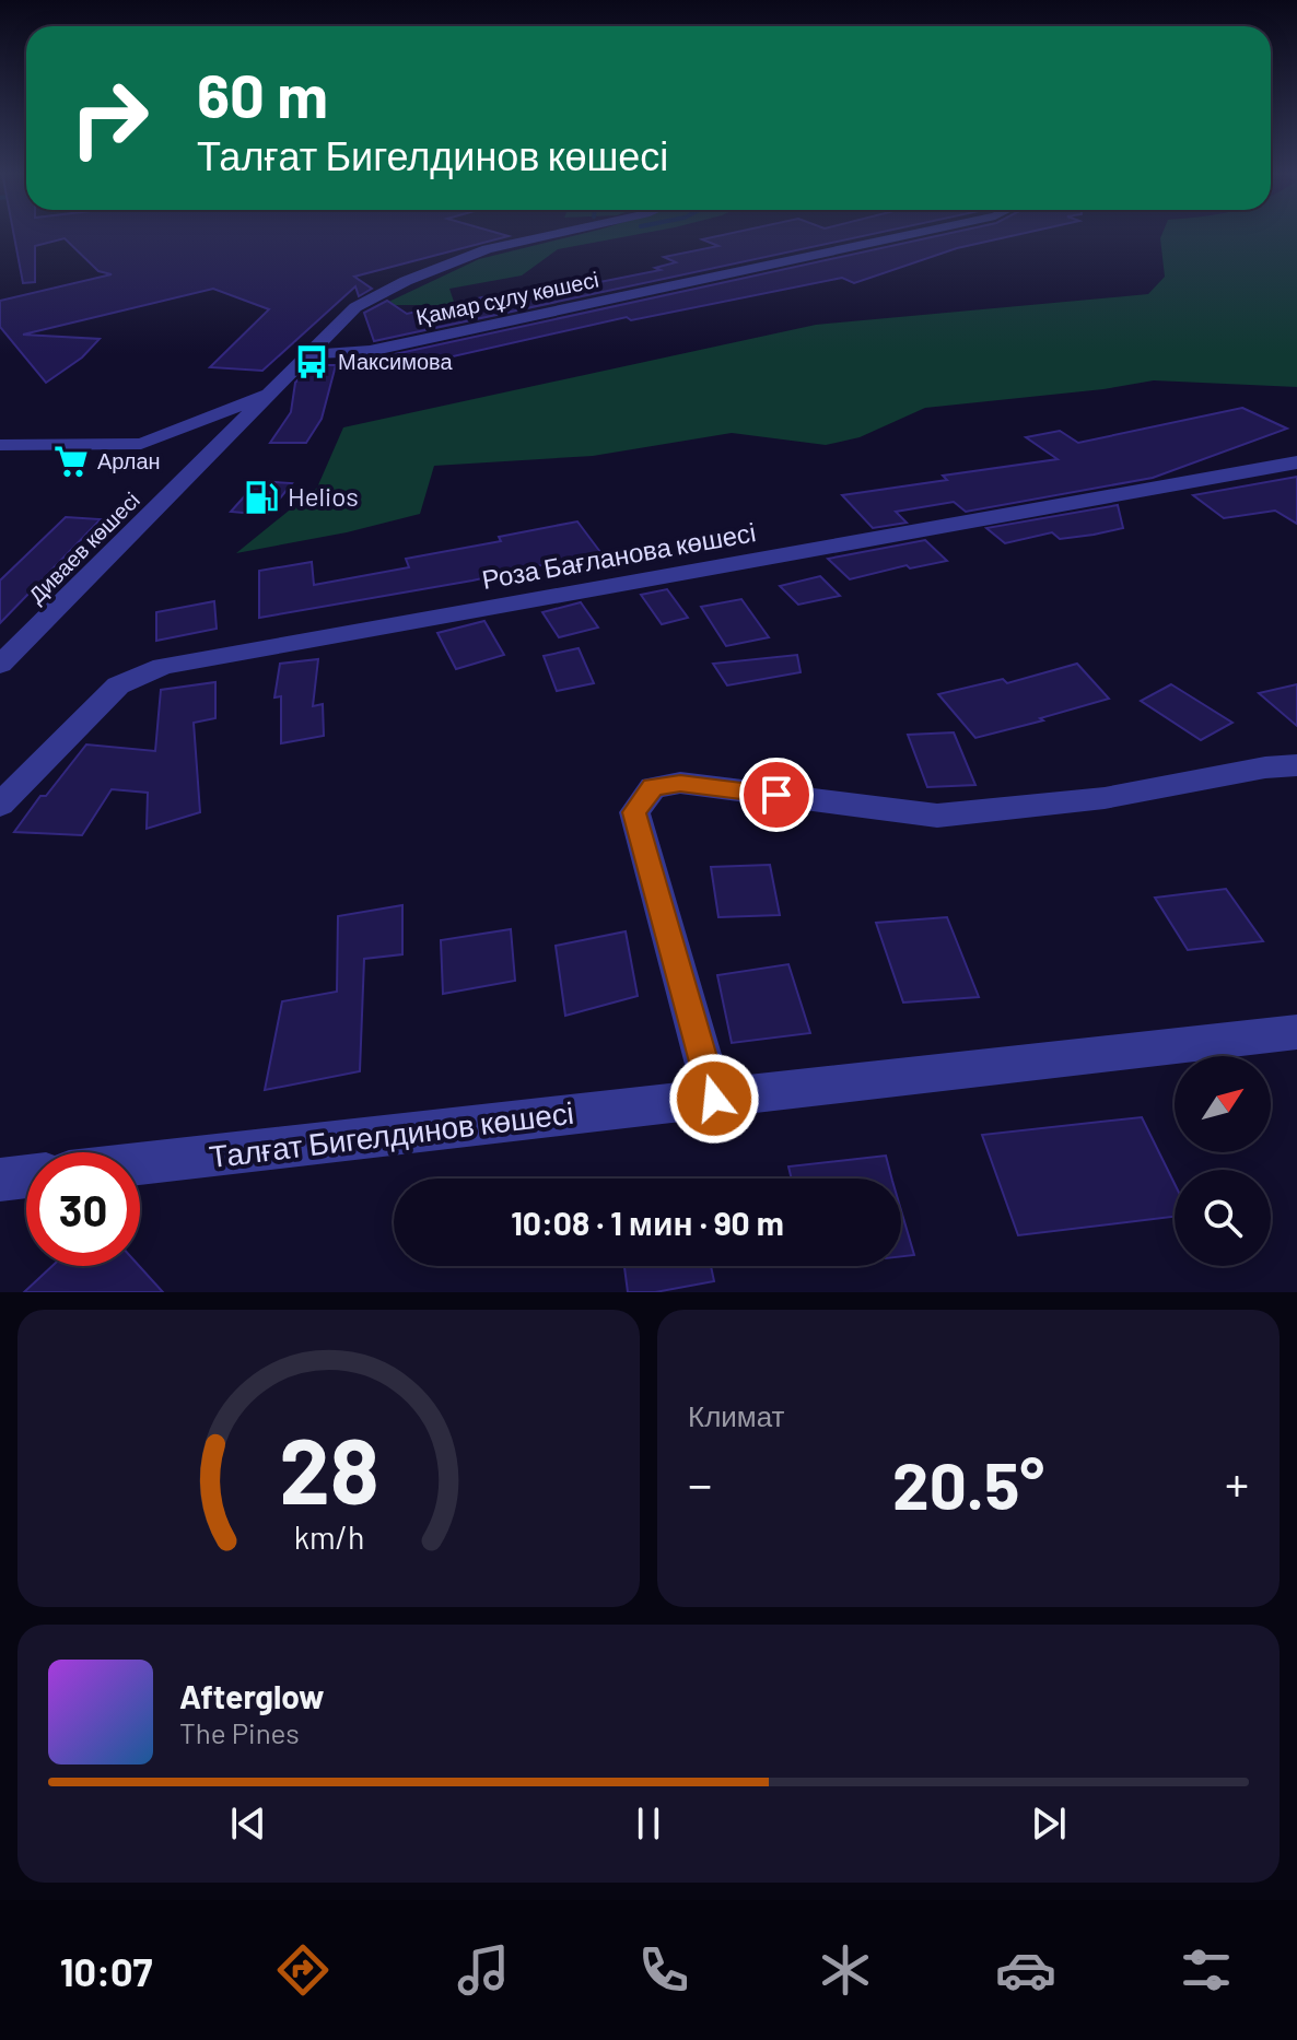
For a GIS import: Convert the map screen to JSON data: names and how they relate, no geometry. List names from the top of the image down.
{
  "streets": {
    "street": [
      "Қамар сұлу көшесі",
      "Диваев көшесі",
      "Роза Бағланова көшесі",
      "Талғат Бигелдинов көшесі"
    ]
  },
  "crossings": [
    ["Қамар сұлу көшесі", "Диваев көшесі"]
  ],
  "places": {
    "bus stop": ["Максимова"],
    "supermarket": ["Арлан"],
    "fuel station": ["Helios"]
  },
  "north": "top right",
  "page": {
    "turn": ["60 m", "Талғат Бигелдинов көшесі"],
    "limit": "30",
    "trip": "10:08 · 1 мин · 90 m",
    "tile": "Климат",
    "heat": ["−", "20.5°", "+"],
    "song": ["Afterglow", "The Pines"],
    "tabs": "10:07",
    "gauge": ["28", "km/h"]
  }
}
